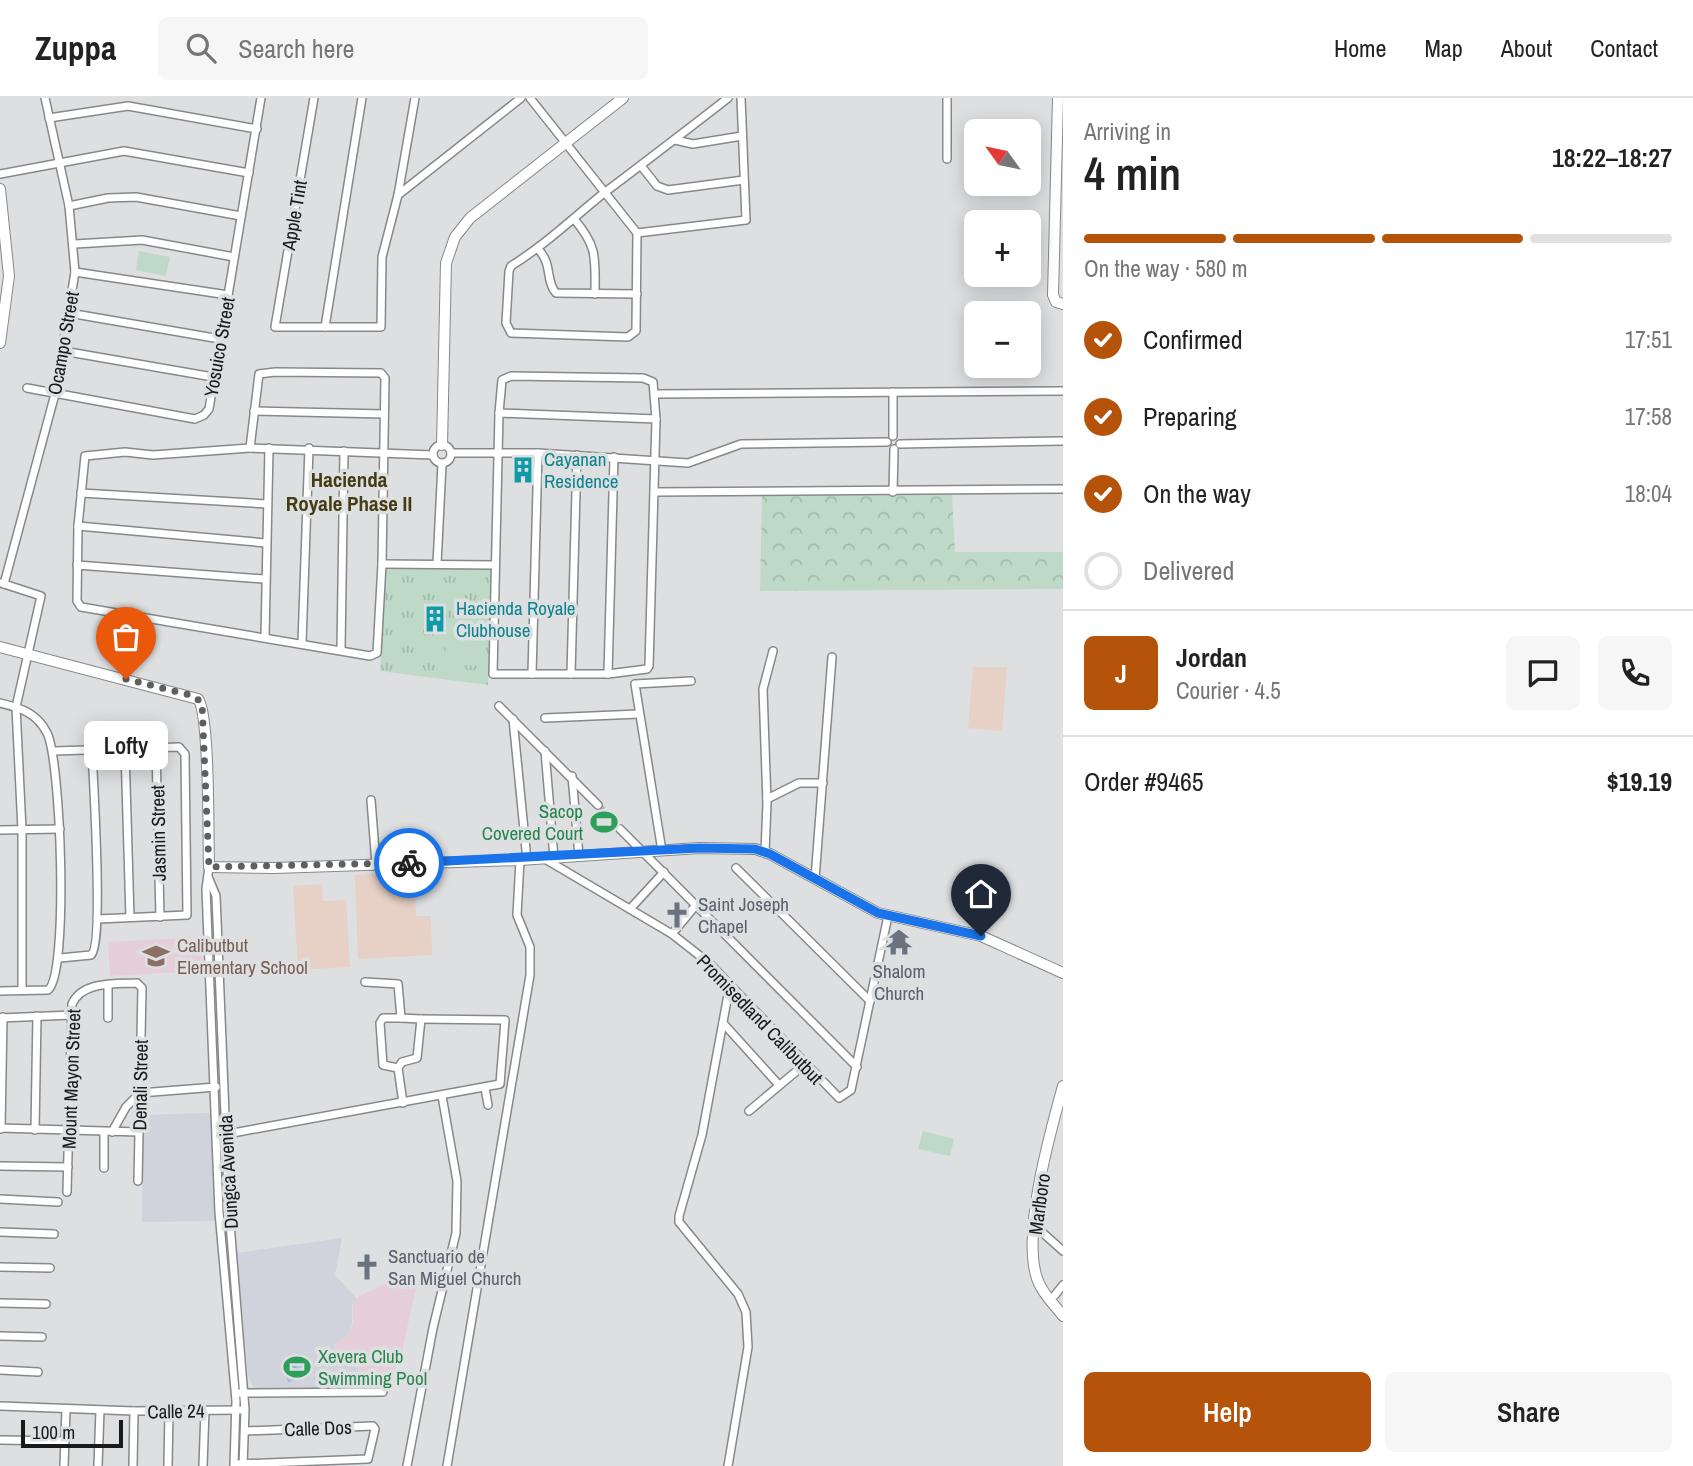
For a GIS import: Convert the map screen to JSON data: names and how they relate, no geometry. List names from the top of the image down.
{
  "streets": {
    "street": [
      "Apple Tint",
      "Ocampo Street",
      "Yosuico Street",
      "Jasmin Street",
      "Promisedland Calibutbut",
      "Mount Mayon Street",
      "Denali Street",
      "Dungca Avenida",
      "Marlboro",
      "Calle 24",
      "Calle Dos"
    ]
  },
  "crossings": [
    ["Ocampo Street", "Yosuico Street"],
    ["Mount Mayon Street", "Denali Street"],
    ["Dungca Avenida", "Calle 24"],
    ["Dungca Avenida", "Calle Dos"]
  ],
  "districts": ["Hacienda Royale Phase II"],
  "places": {
    "building": ["Cayanan Residence", "Hacienda Royale Clubhouse"],
    "other": ["Lofty"],
    "sports": ["Sacop Covered Court", "Xevera Club Swimming Pool"],
    "church": ["Saint Joseph Chapel", "Sanctuario de San Miguel Church"],
    "temple": ["Shalom Church"],
    "school or university": ["Calibutbut Elementary School"]
  },
  "scale_bar": "100 m",
  "north": "top left",
  "page": {
    "header": "Zuppa",
    "search": "Search here",
    "nav": [
      "Home",
      "Map",
      "About",
      "Contact"
    ],
    "heading": ["4 min", "Arriving in", "18:22–18:27"],
    "panel": [
      "Jordan",
      "Courier · 4.5",
      "Order #9465",
      "$19.19"
    ],
    "map_buttons": ["+", "−"],
    "bar": "On the way · 580 m",
    "list": [
      ["Confirmed", "17:51"],
      ["Preparing", "17:58"],
      ["On the way", "18:04"],
      "Delivered"
    ],
    "round": "J",
    "bubble": "Lofty",
    "buttons": ["Help", "Share"],
    "scale": "100 m"
  }
}
